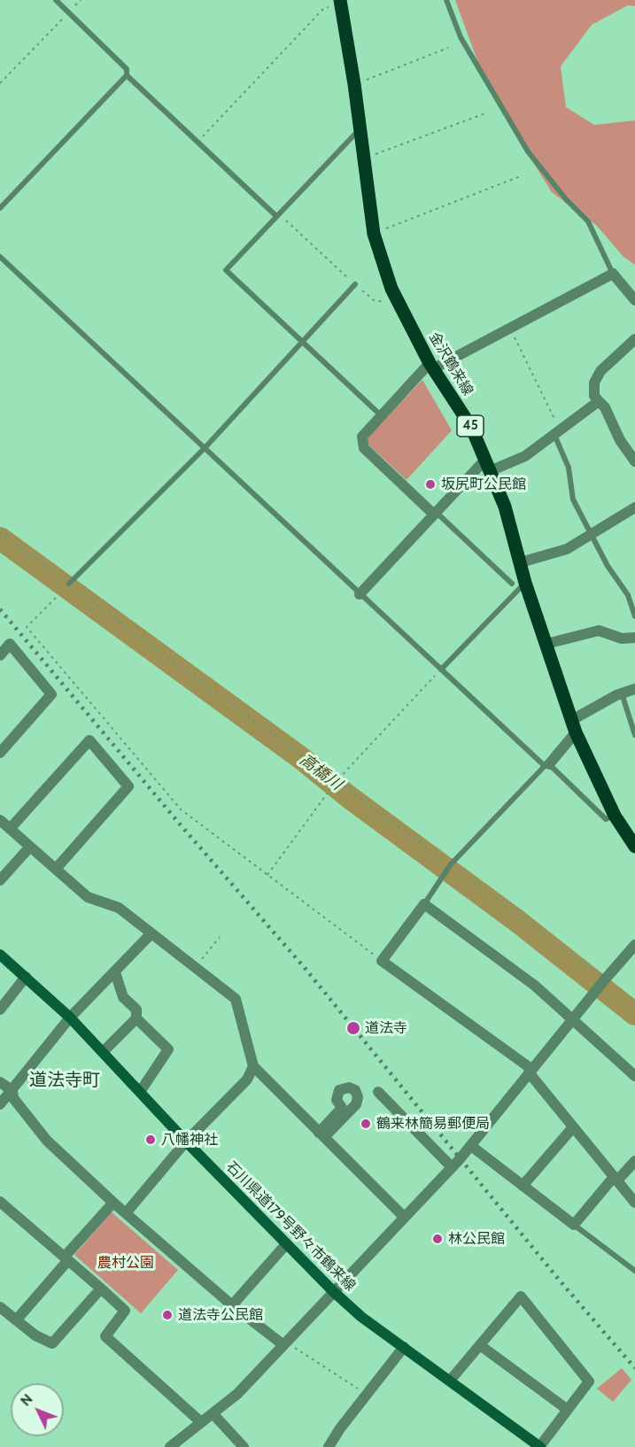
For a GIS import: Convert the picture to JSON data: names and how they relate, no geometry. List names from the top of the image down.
{
  "streets": {
    "main road": ["金沢鶴来線", "45", "石川県道179号野々市鶴来線"]
  },
  "districts": ["道法寺町"],
  "water": ["高橋川"],
  "parks": ["農村公園"],
  "places": [
    "坂尻町公民館",
    "道法寺",
    "鶴来林簡易郵便局",
    "八幡神社",
    "林公民館",
    "道法寺公民館"
  ],
  "north": "top left"
}
